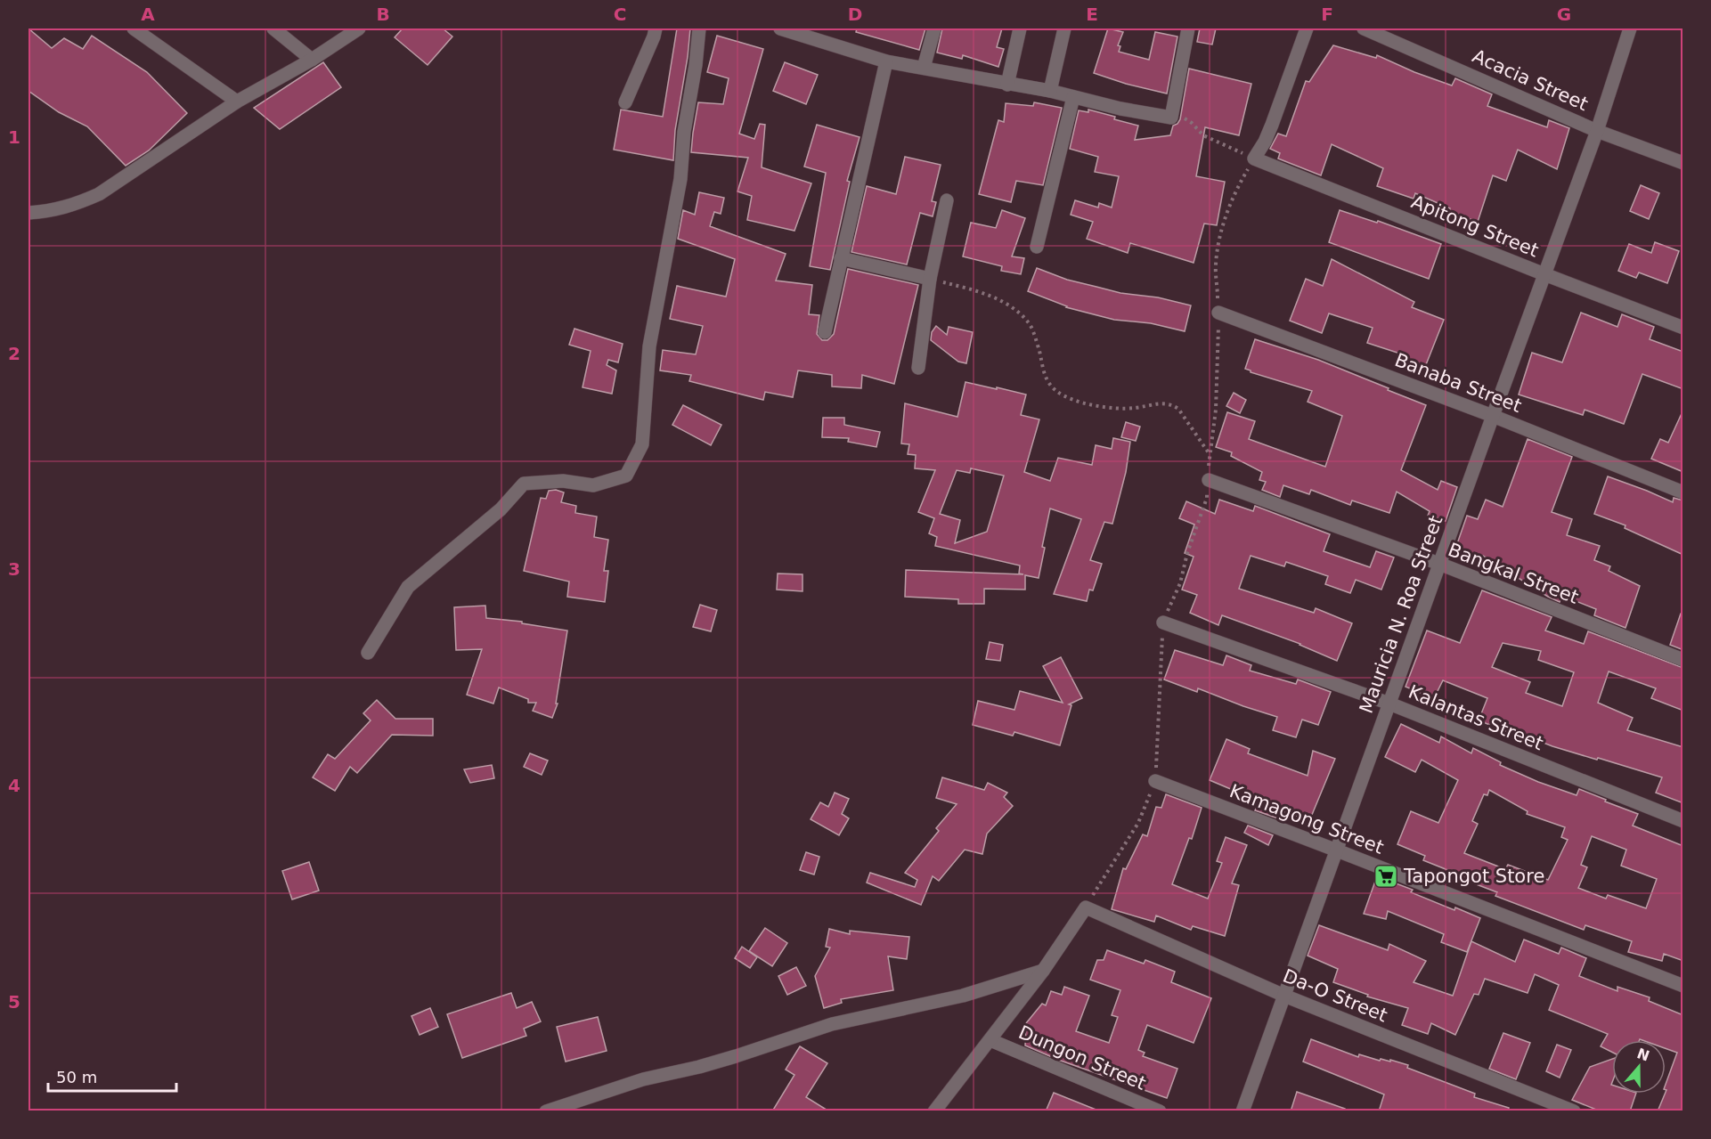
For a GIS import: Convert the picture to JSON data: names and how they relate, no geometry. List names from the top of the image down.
{
  "streets": {
    "street": [
      "Acacia Street",
      "Apitong Street",
      "Banaba Street",
      "Bangkal Street",
      "Mauricia N. Roa Street",
      "Kalantas Street",
      "Kamagong Street",
      "Da-O Street",
      "Dungon Street"
    ]
  },
  "crossings": [
    ["Acacia Street", "Mauricia N. Roa Street"],
    ["Apitong Street", "Mauricia N. Roa Street"],
    ["Banaba Street", "Mauricia N. Roa Street"],
    ["Bangkal Street", "Mauricia N. Roa Street"],
    ["Mauricia N. Roa Street", "Kalantas Street"],
    ["Mauricia N. Roa Street", "Kamagong Street"],
    ["Mauricia N. Roa Street", "Da-O Street"]
  ],
  "places": {
    "supermarket": ["Tapongot Store"]
  },
  "scale_bar": "50 m",
  "north": "top",
  "grid": {
    "columns": [
      "A",
      "B",
      "C",
      "D",
      "E",
      "F",
      "G"
    ],
    "rows": [
      "1",
      "2",
      "3",
      "4",
      "5"
    ]
  }
}
